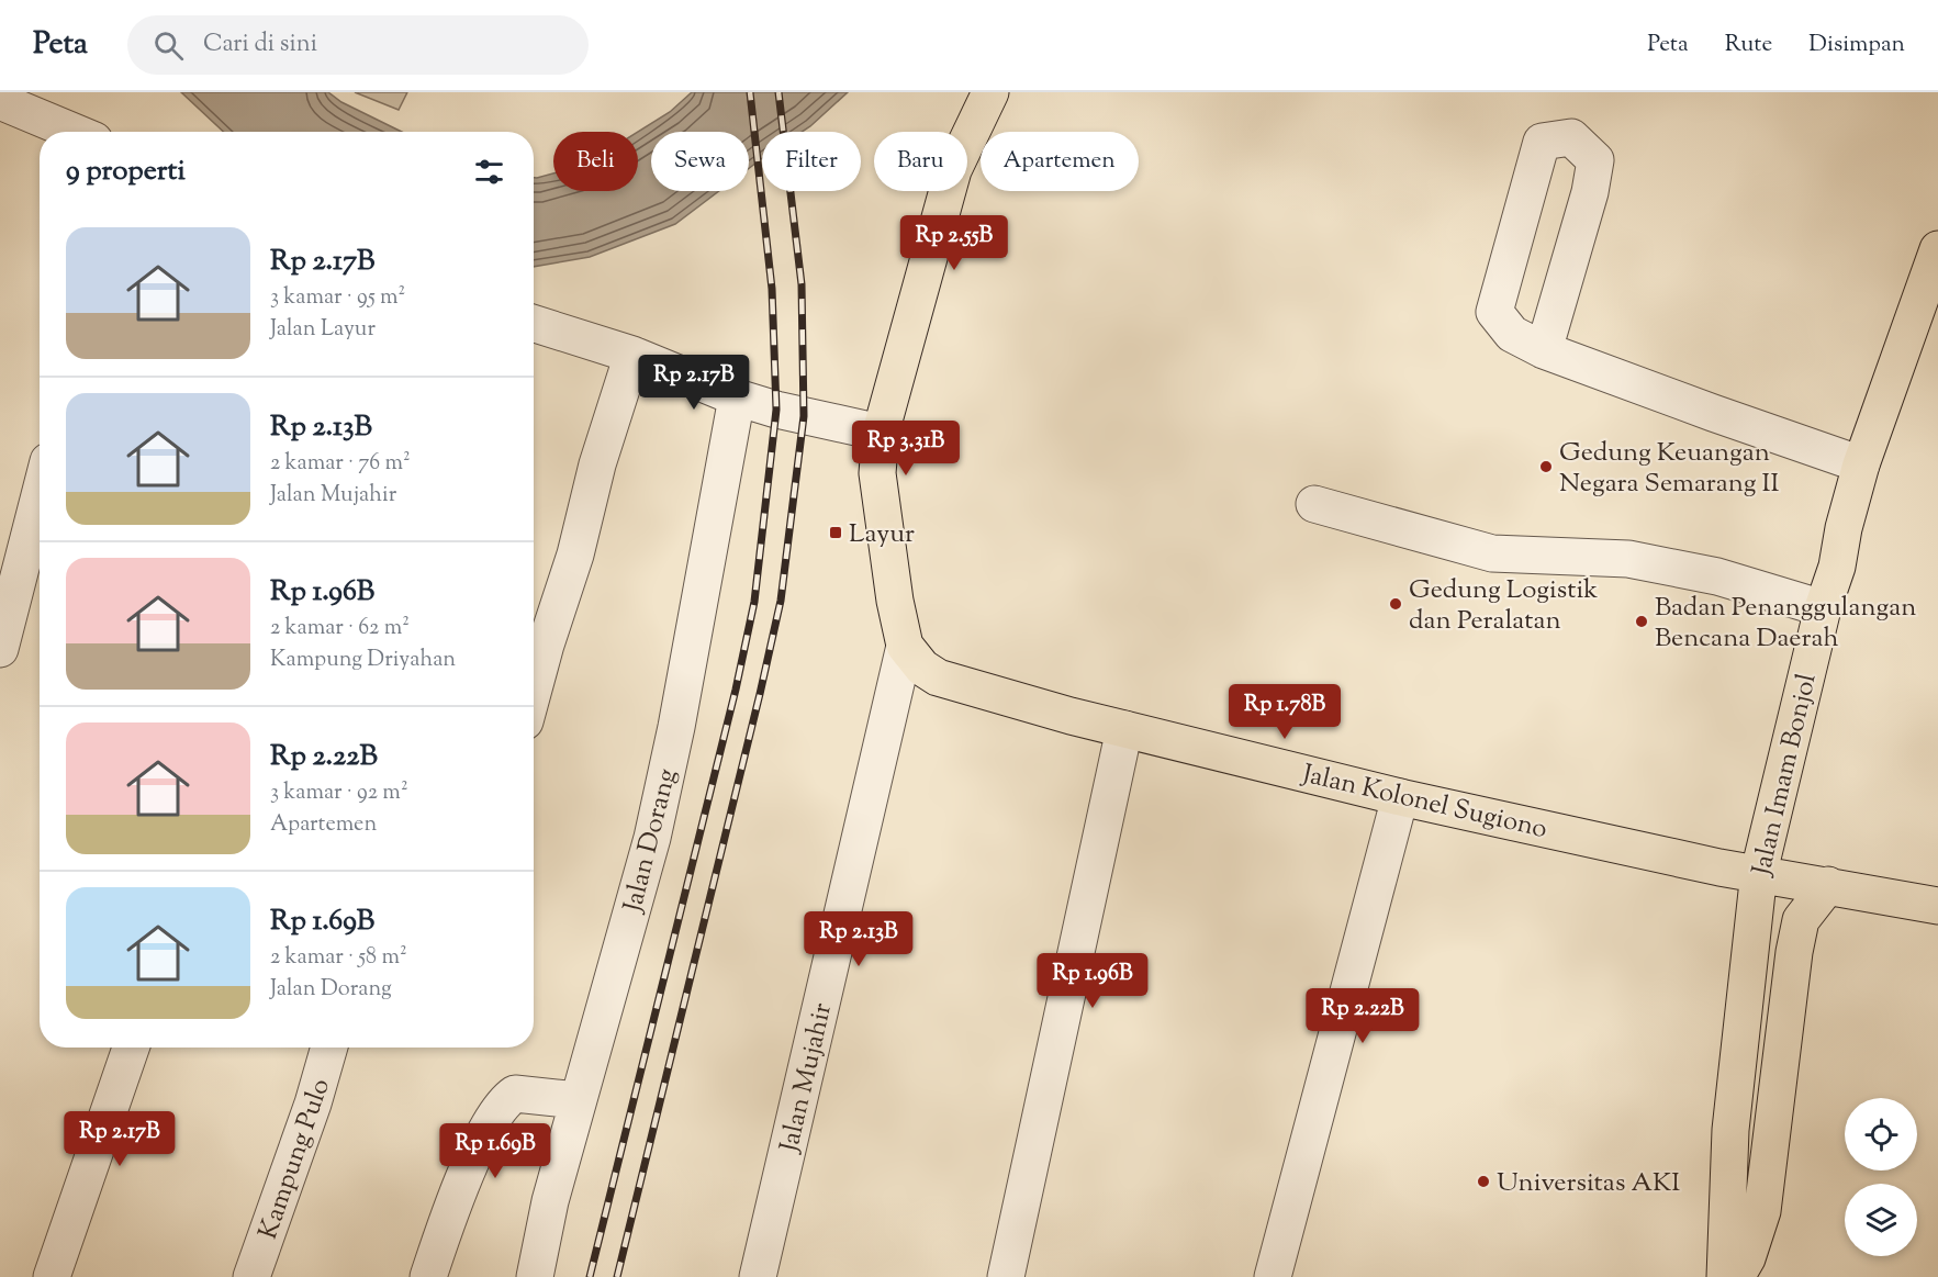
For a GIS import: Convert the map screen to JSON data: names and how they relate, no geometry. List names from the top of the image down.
{
  "streets": {
    "main road": ["Jalan Imam Bonjol", "Jalan Kolonel Sugiono"],
    "street": ["Jalan Dorang", "Jalan Mujahir", "Kampung Pulo"]
  },
  "crossings": [
    ["Jalan Imam Bonjol", "Jalan Kolonel Sugiono"],
    ["Jalan Kolonel Sugiono", "Jalan Mujahir"]
  ],
  "places": {
    "other": [
      "Gedung Keuangan Negara Semarang II",
      "Gedung Logistik dan Peralatan",
      "Badan Penanggulangan Bencana Daerah",
      "Universitas AKI"
    ],
    "transit": ["Layur"]
  },
  "page": {
    "header": "Peta",
    "search": "Cari di sini",
    "nav": ["Peta", "Rute", "Disimpan"],
    "chip": [
      "Beli",
      "Sewa",
      "Filter",
      "Baru",
      "Apartemen"
    ],
    "heading": "9 properti",
    "list": [
      {
        "name": "Rp 2.17B",
        "note": "3 kamar · 95 m² · Jalan Layur"
      },
      {
        "name": "Rp 2.13B",
        "note": "2 kamar · 76 m² · Jalan Mujahir"
      },
      {
        "name": "Rp 1.96B",
        "note": "2 kamar · 62 m² · Kampung Driyahan"
      },
      {
        "name": "Rp 2.22B",
        "note": "3 kamar · 92 m² · Apartemen"
      },
      {
        "name": "Rp 1.69B",
        "note": "2 kamar · 58 m² · Jalan Dorang"
      }
    ],
    "price": [
      "Rp 2.55B",
      "Rp 2.17B",
      "Rp 3.31B",
      "Rp 1.78B",
      "Rp 2.13B",
      "Rp 1.96B",
      "Rp 2.22B",
      "Rp 2.17B",
      "Rp 1.69B"
    ]
  }
}
